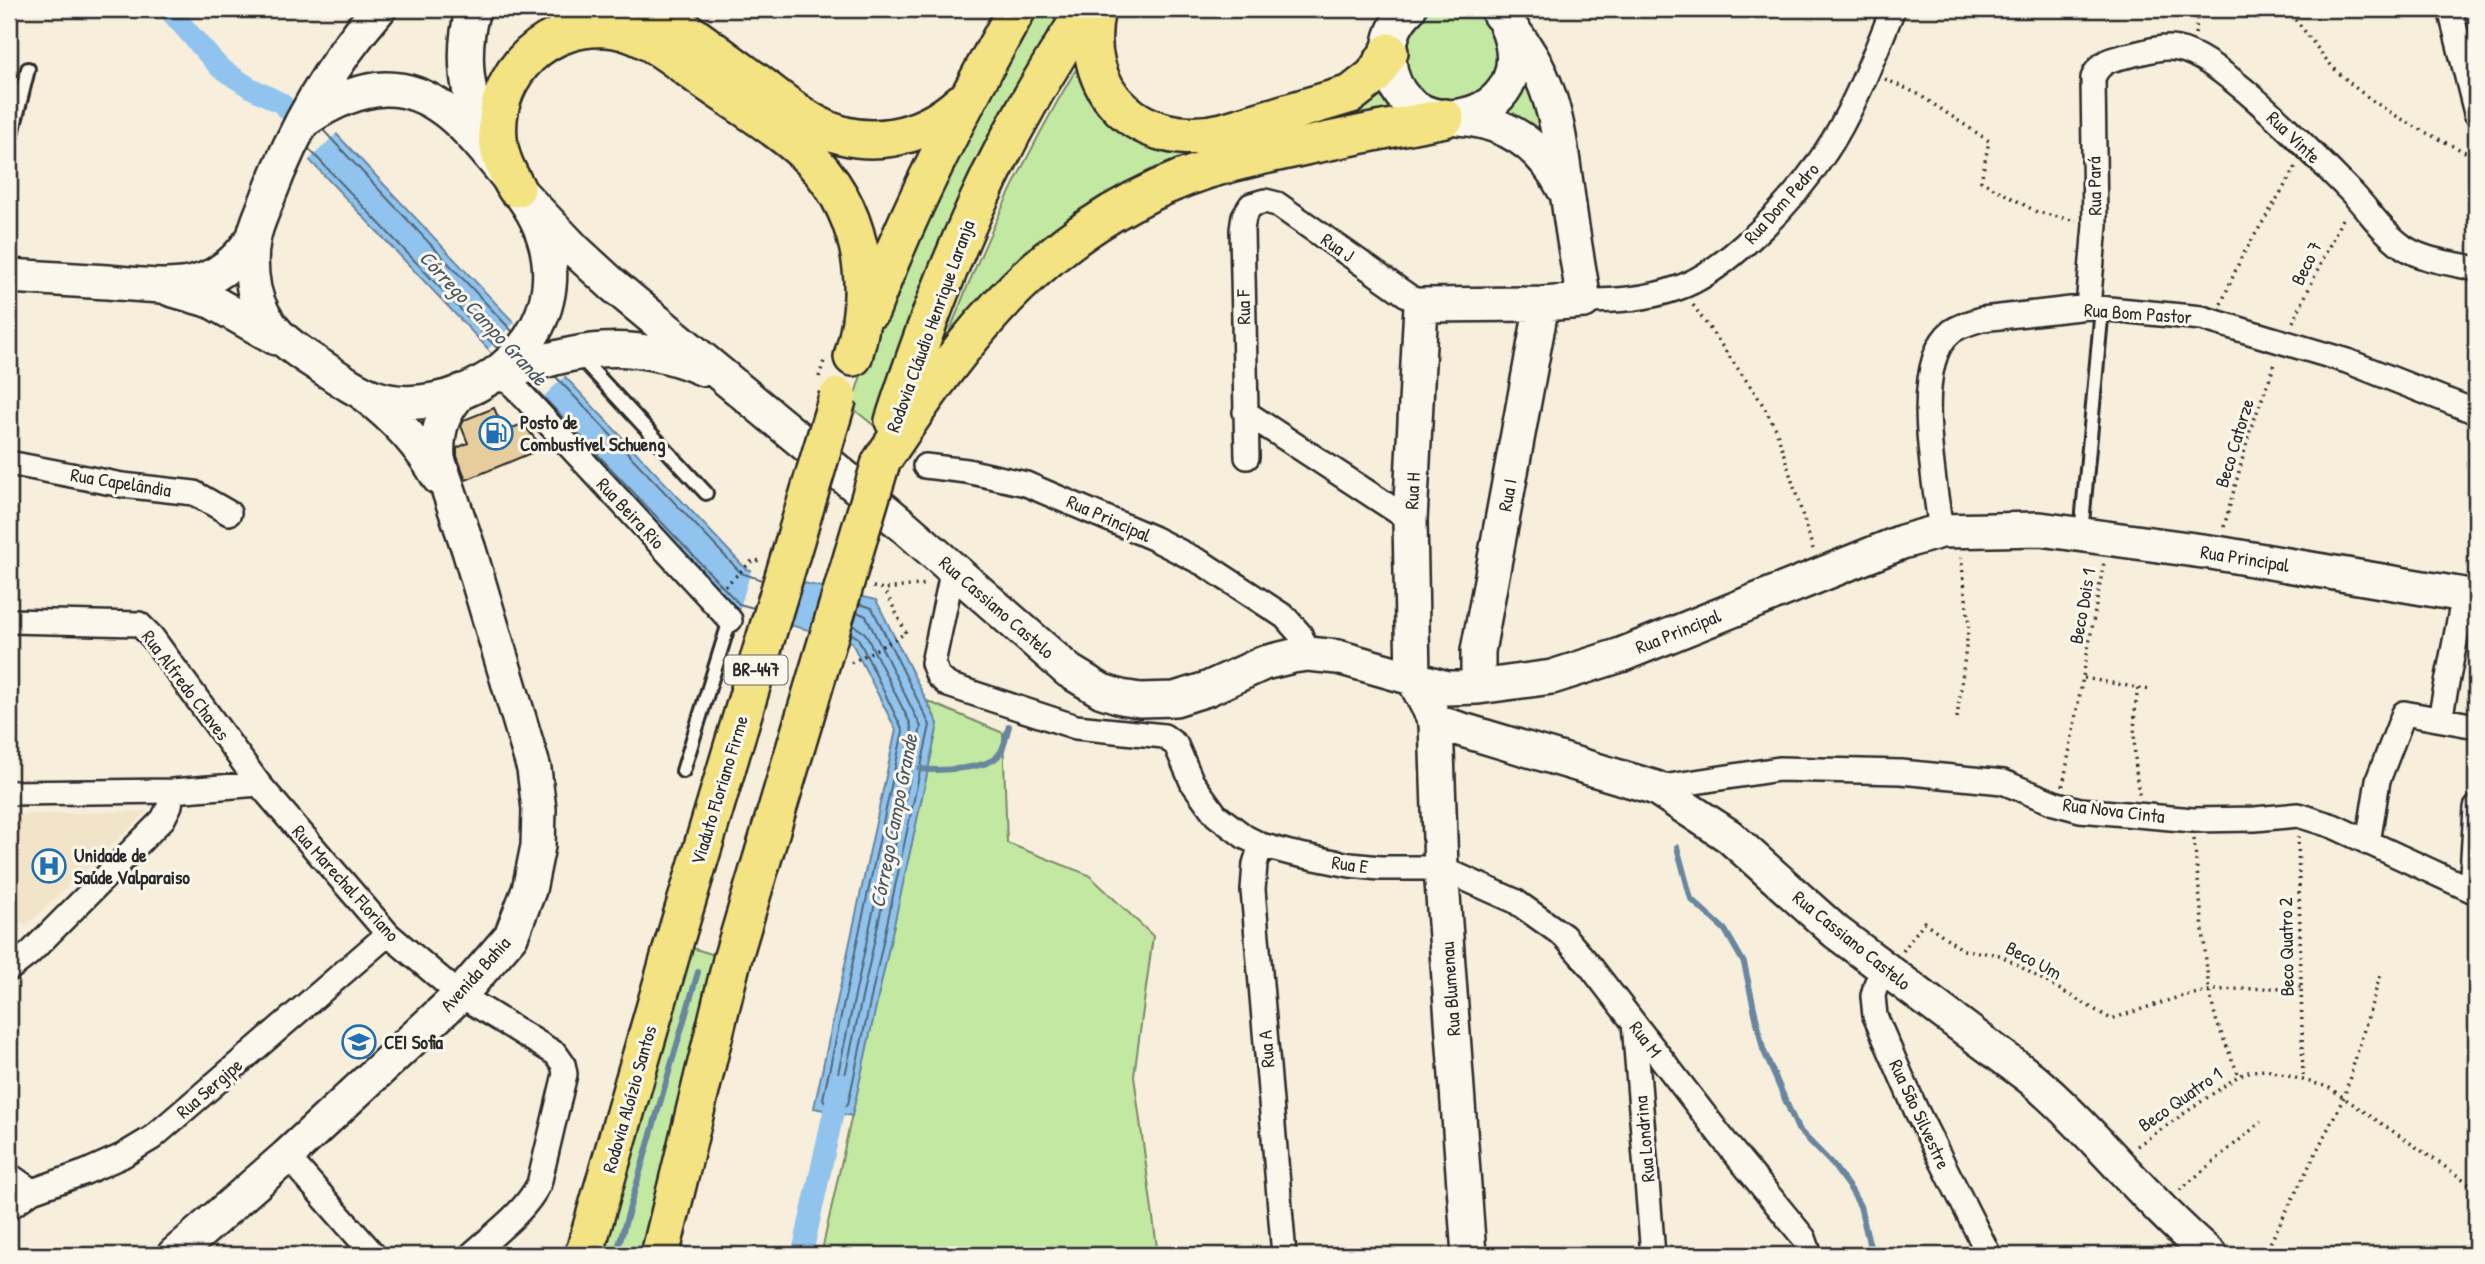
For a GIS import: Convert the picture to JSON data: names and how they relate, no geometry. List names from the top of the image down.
{
  "streets": {
    "main road": [
      "Rodovia Cláudio Henrique Laranja",
      "BR-447",
      "Viaduto Floriano Firme",
      "Rodovia Aloízio Santos"
    ],
    "street": [
      "Rua Vinte",
      "Rua Pará",
      "Rua Dom Pedro",
      "Rua J",
      "Rua F",
      "Rua Bom Pastor",
      "Rua Capelândia",
      "Rua H",
      "Rua I",
      "Rua Beira Rio",
      "Rua Principal",
      "Rua Cassiano Castelo",
      "Rua Alfredo Chaves",
      "Rua Nova Cinta",
      "Rua E",
      "Rua Marechal Floriano",
      "Avenida Bahia",
      "Rua Blumenau",
      "Rua M",
      "Rua A",
      "Rua Sergipe",
      "Rua São Silvestre",
      "Rua Londrina"
    ],
    "path": [
      "Beco 7",
      "Beco Catorze",
      "Beco Dois 1",
      "Beco Quatro 2",
      "Beco Um",
      "Beco Quatro 1"
    ]
  },
  "crossings": [
    ["Rua Vinte", "Rua Pará"],
    ["Rua Vinte", "Beco 7"],
    ["Rua Pará", "Rua Bom Pastor"],
    ["Rua Pará", "Rua Principal"],
    ["Rua Pará", "Beco Dois 1"],
    ["Rua Dom Pedro", "Rua J"],
    ["Rua Dom Pedro", "Rua H"],
    ["Rua Dom Pedro", "Rua I"],
    ["Rua J", "Rua F"],
    ["Rua J", "Rua H"],
    ["Beco 7", "Rua Bom Pastor"],
    ["Beco 7", "Beco Catorze"],
    ["Rua Bom Pastor", "Beco Catorze"],
    ["Rua Bom Pastor", "Rua Principal"],
    ["Rodovia Cláudio Henrique Laranja", "BR-447"],
    ["Beco Catorze", "Rua Principal"],
    ["Rua H", "Rua Principal"],
    ["Rua I", "Rua Principal"],
    ["Rua Beira Rio", "Rua Cassiano Castelo"],
    ["Rua Principal", "Beco Dois 1"],
    ["Rua Principal", "Rua Cassiano Castelo"],
    ["Beco Dois 1", "Rua Nova Cinta"],
    ["Rua Cassiano Castelo", "Rua Nova Cinta"],
    ["Rua Cassiano Castelo", "Rua E"],
    ["Rua Cassiano Castelo", "Beco Um"],
    ["Rua Cassiano Castelo", "Avenida Bahia"],
    ["Rua Cassiano Castelo", "Rua Blumenau"],
    ["Rua Cassiano Castelo", "Beco Quatro 1"],
    ["Rua Cassiano Castelo", "Rua São Silvestre"],
    ["BR-447", "Viaduto Floriano Firme"],
    ["Rua Alfredo Chaves", "Rua Marechal Floriano"],
    ["Viaduto Floriano Firme", "Rodovia Aloízio Santos"],
    ["Rua Nova Cinta", "Beco Quatro 2"],
    ["Rua E", "Rua Blumenau"],
    ["Rua E", "Rua M"],
    ["Rua E", "Rua A"],
    ["Rua Marechal Floriano", "Avenida Bahia"],
    ["Rua Marechal Floriano", "Rua Sergipe"],
    ["Beco Quatro 2", "Beco Quatro 1"],
    ["Beco Um", "Rua São Silvestre"],
    ["Rua Blumenau", "Rua M"],
    ["Rua M", "Rua Londrina"]
  ],
  "water": ["Córrego Campo Grande"],
  "places": {
    "fuel station": ["Posto de Combustível Schueng"],
    "hospital": ["Unidade de Saúde Valparaiso"],
    "school or university": ["CEI Sofia"]
  }
}
